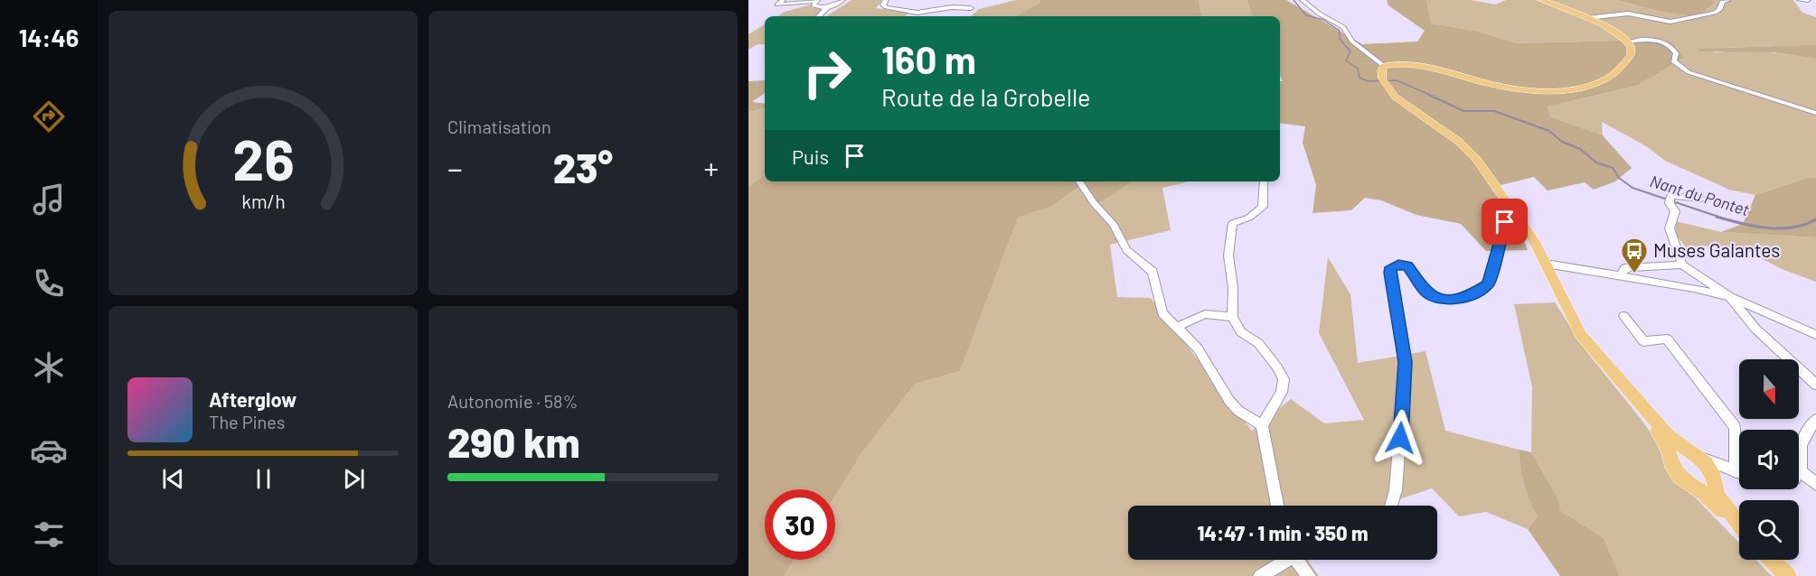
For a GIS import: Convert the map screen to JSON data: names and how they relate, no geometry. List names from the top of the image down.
{
  "water": ["Nant du Pontet"],
  "places": {
    "bus stop": ["Muses Galantes"]
  },
  "north": "bottom",
  "page": {
    "tabs": "14:46",
    "tile": [
      "Climatisation",
      ["Autonomie · 58%", "290 km"]
    ],
    "turn": ["160 m", "Route de la Grobelle"],
    "then": "Puis",
    "heat": ["−", "23°", "+"],
    "song": ["Afterglow", "The Pines"],
    "limit": "30",
    "trip": "14:47 · 1 min · 350 m",
    "gauge": ["26", "km/h"]
  }
}
